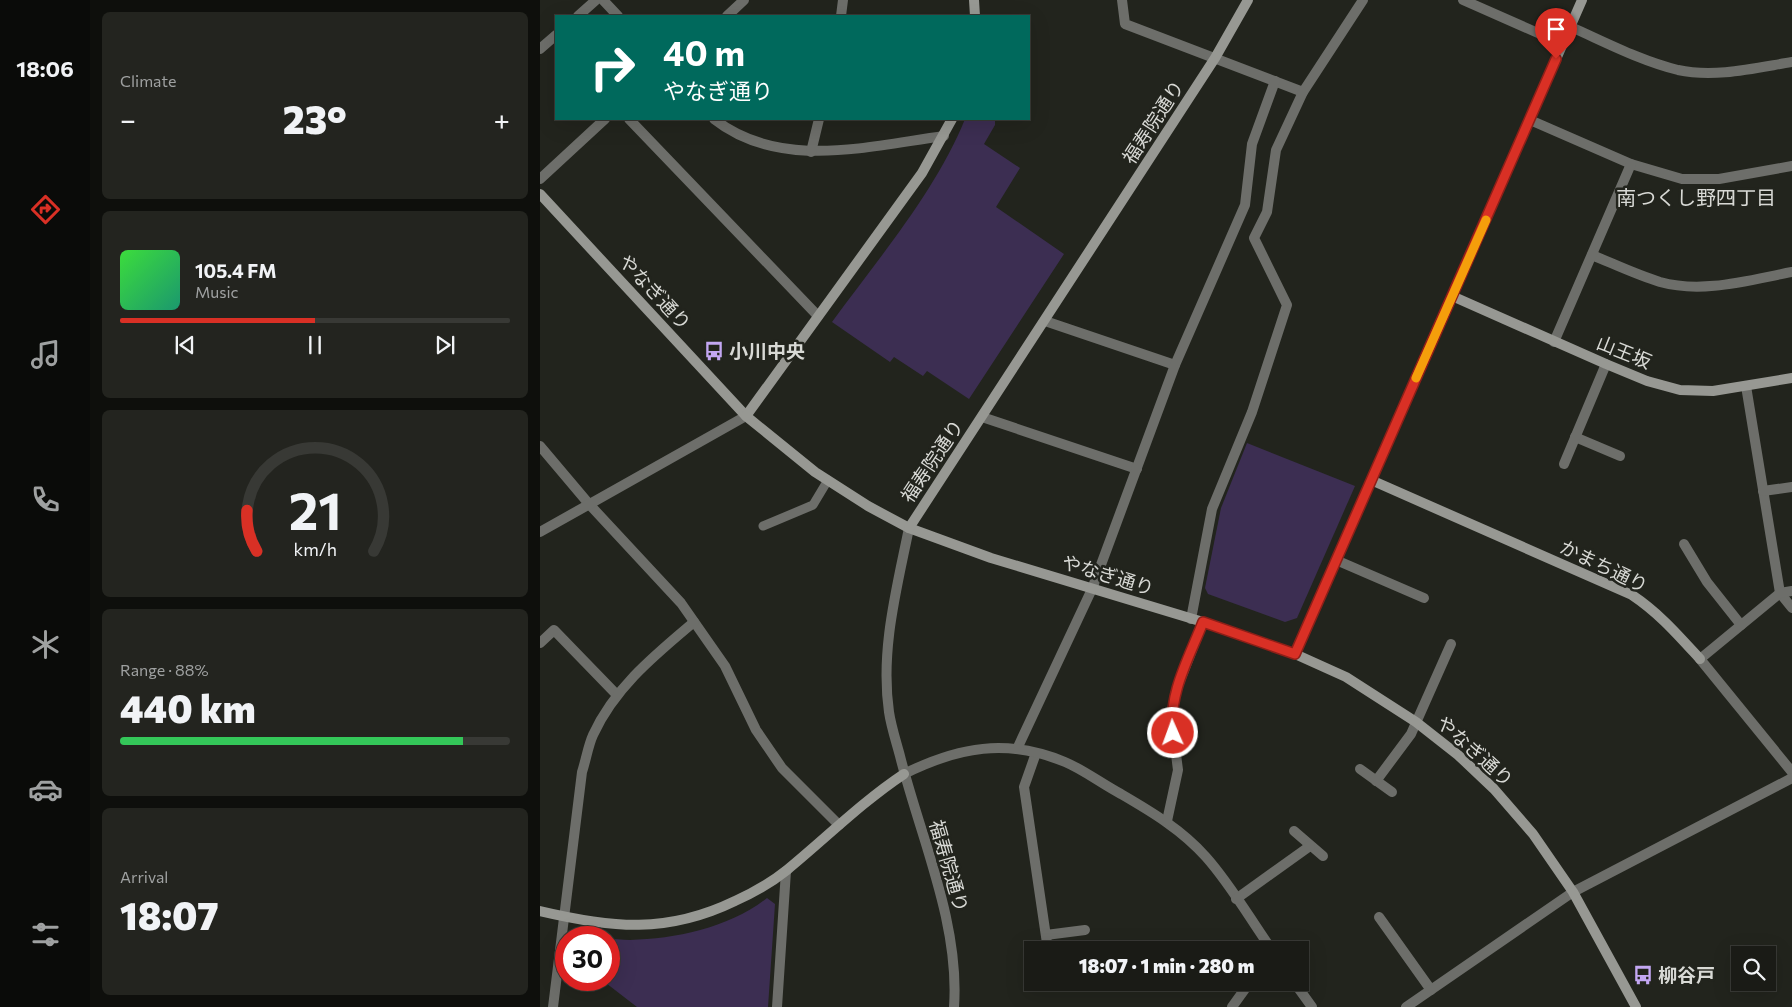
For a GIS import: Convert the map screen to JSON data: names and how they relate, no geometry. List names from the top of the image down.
{
  "streets": {
    "street": [
      "福寿院通り",
      "やなぎ通り",
      "山王坂",
      "かまち通り"
    ]
  },
  "crossings": [
    ["福寿院通り", "やなぎ通り"]
  ],
  "districts": ["南つくし野四丁目"],
  "places": {
    "bus stop": ["小川中央", "柳谷戸"]
  },
  "page": {
    "tabs": "18:06",
    "tile": [
      "Climate",
      ["Range · 88%", "440 km"],
      ["Arrival", "18:07"]
    ],
    "turn": ["40 m", "やなぎ通り"],
    "heat": ["−", "23°", "+"],
    "song": ["105.4 FM", "Music"],
    "limit": "30",
    "trip": "18:07 · 1 min · 280 m",
    "gauge": ["21", "km/h"]
  }
}
